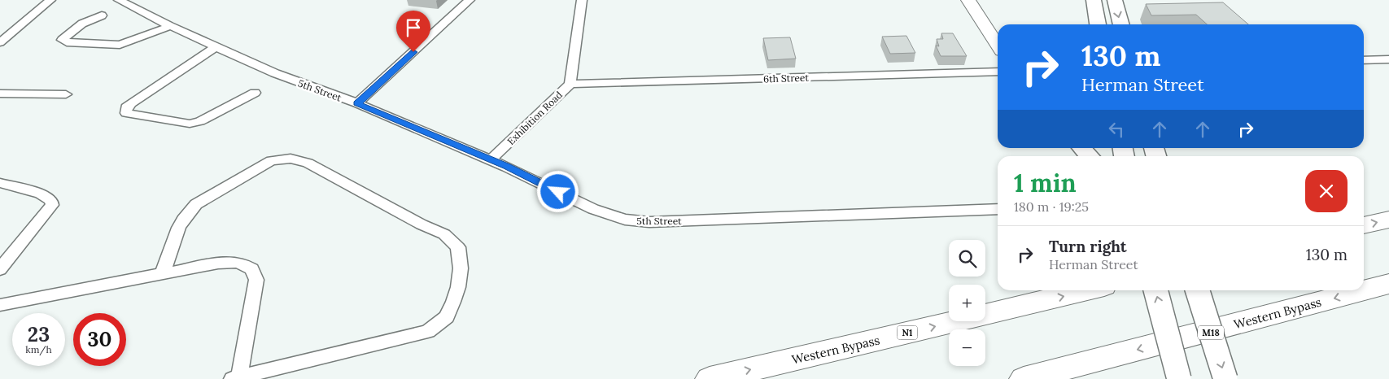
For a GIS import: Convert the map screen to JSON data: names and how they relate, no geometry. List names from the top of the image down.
{
  "streets": {
    "highway": ["Western Bypass", "N1"],
    "main road": ["M18"],
    "street": ["6th Street", "5th Street", "Exhibition Road"]
  },
  "crossings": [
    ["6th Street", "Exhibition Road"],
    ["5th Street", "Exhibition Road"]
  ],
  "page": {
    "turn": ["130 m", "Herman Street"],
    "heading": ["1 min", "180 m · 19:25"],
    "list": [
      {
        "name": "Turn right",
        "note": "Herman Street",
        "value": "130 m"
      }
    ],
    "map_buttons": ["+", "−"],
    "speed": "23 km/h",
    "limit": "30"
  }
}
